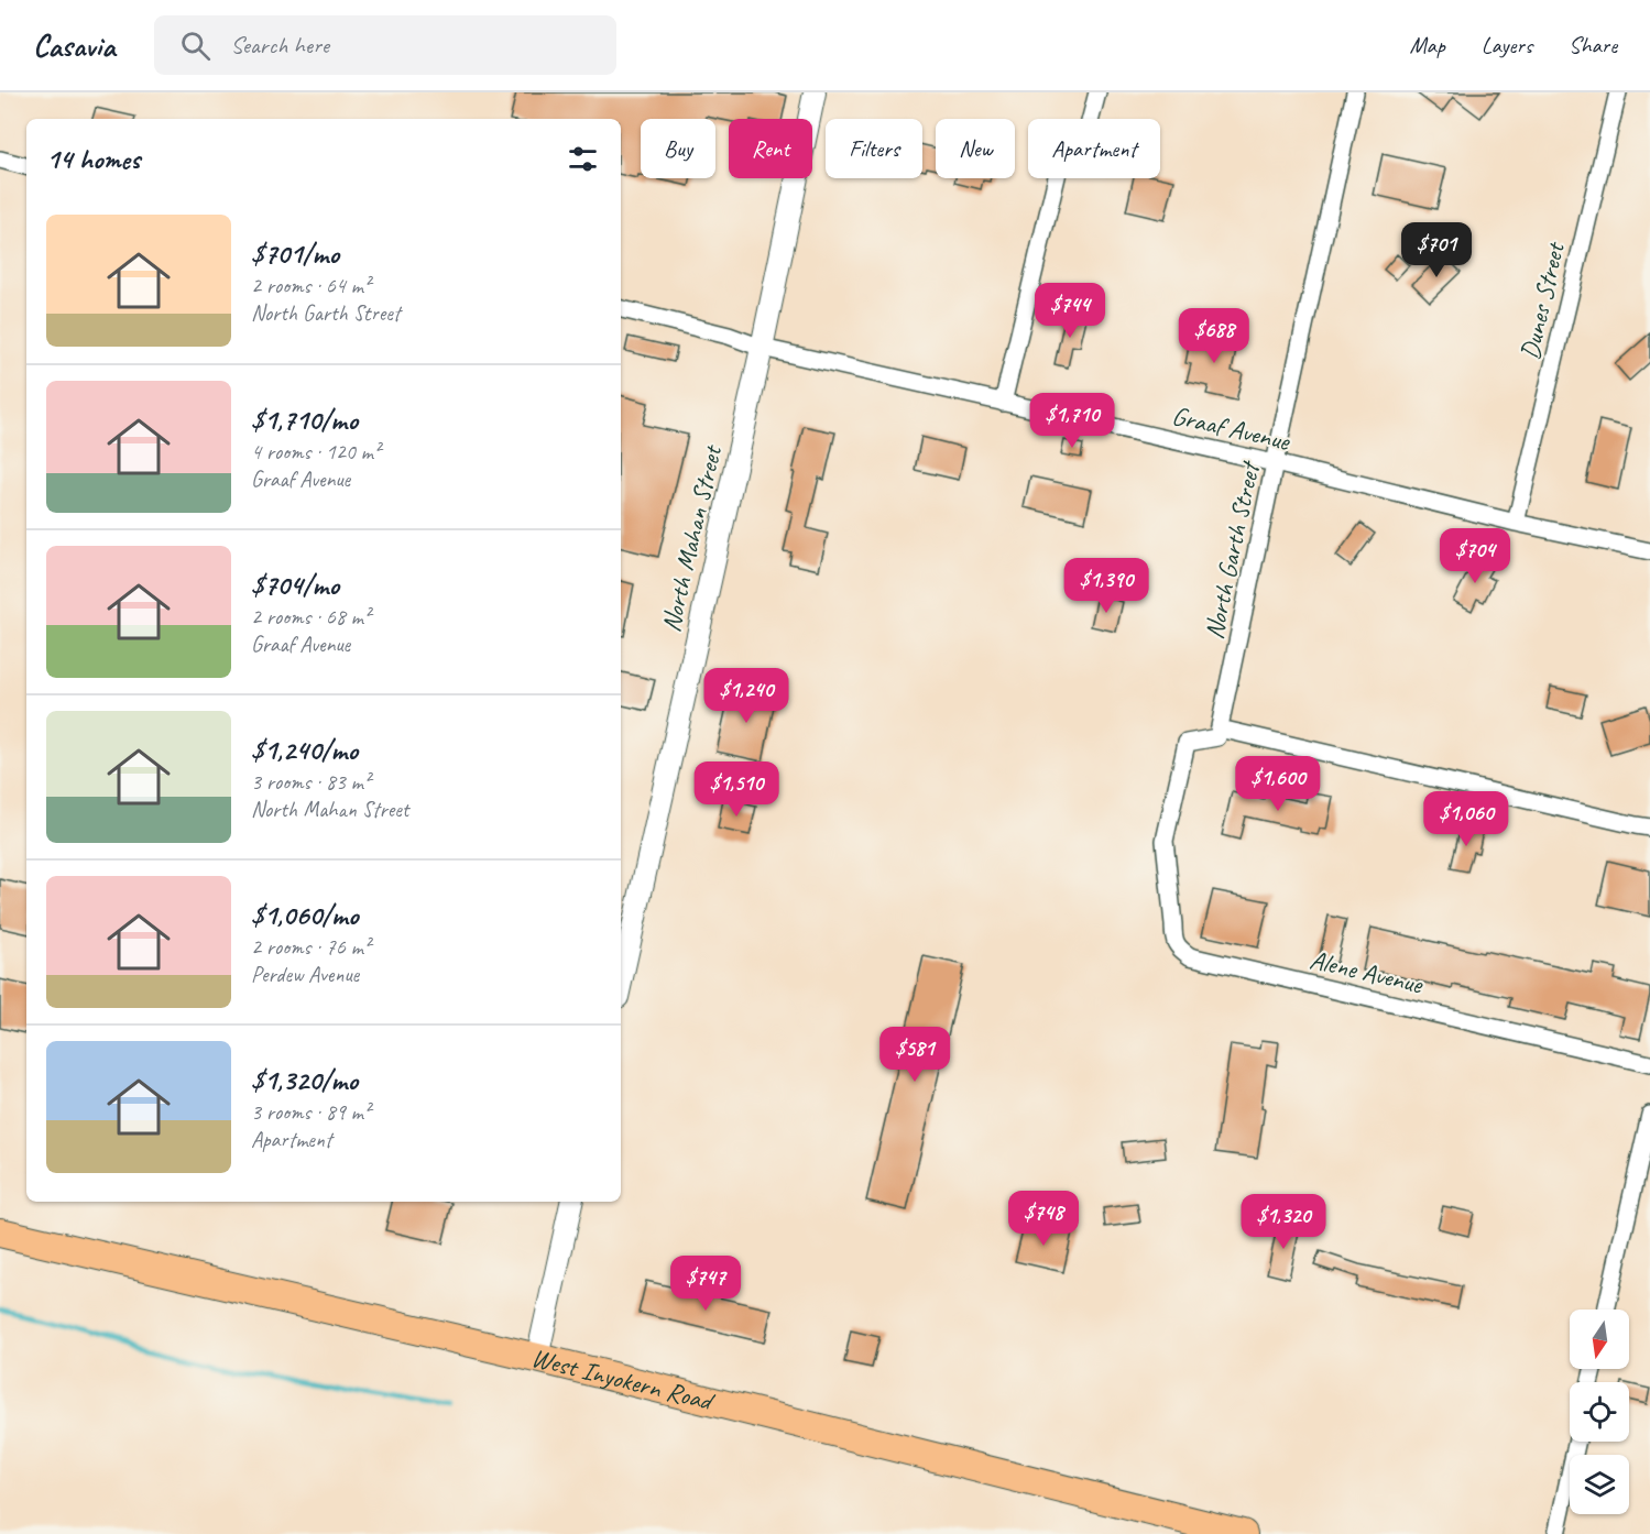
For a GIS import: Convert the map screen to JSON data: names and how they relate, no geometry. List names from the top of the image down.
{
  "streets": {
    "main road": ["West Inyokern Road"],
    "street": [
      "Dunes Street",
      "Graaf Avenue",
      "North Mahan Street",
      "North Garth Street",
      "Alene Avenue"
    ]
  },
  "crossings": [
    ["Dunes Street", "Graaf Avenue"],
    ["Graaf Avenue", "North Mahan Street"],
    ["Graaf Avenue", "North Garth Street"],
    ["North Garth Street", "Alene Avenue"]
  ],
  "north": "bottom",
  "page": {
    "header": "Casavia",
    "search": "Search here",
    "nav": ["Map", "Layers", "Share"],
    "chip": [
      "Buy",
      "Rent",
      "Filters",
      "New",
      "Apartment"
    ],
    "heading": "14 homes",
    "list": [
      {
        "name": "$701/mo",
        "note": "2 rooms · 64 m² · North Garth Street"
      },
      {
        "name": "$1,710/mo",
        "note": "4 rooms · 120 m² · Graaf Avenue"
      },
      {
        "name": "$704/mo",
        "note": "2 rooms · 68 m² · Graaf Avenue"
      },
      {
        "name": "$1,240/mo",
        "note": "3 rooms · 83 m² · North Mahan Street"
      },
      {
        "name": "$1,060/mo",
        "note": "2 rooms · 76 m² · Perdew Avenue"
      },
      {
        "name": "$1,320/mo",
        "note": "3 rooms · 89 m² · Apartment"
      }
    ],
    "price": [
      "$701",
      "$744",
      "$688",
      "$1,710",
      "$704",
      "$1,390",
      "$1,240",
      "$1,600",
      "$1,510",
      "$1,060",
      "$581",
      "$748",
      "$1,320",
      "$747"
    ]
  }
}
